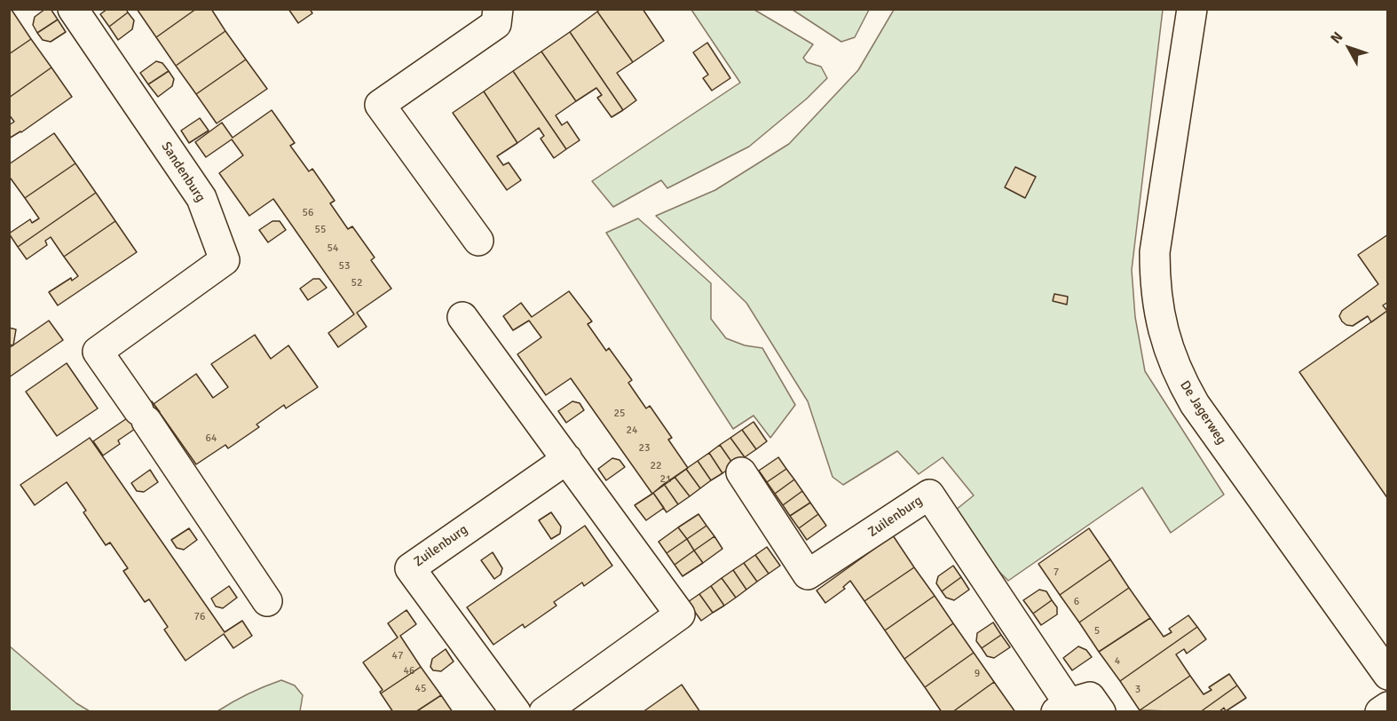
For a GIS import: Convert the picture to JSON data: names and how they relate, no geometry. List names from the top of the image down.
{
  "streets": {
    "street": ["Sandenburg", "De Jagerweg", "Zuilenburg"]
  },
  "house_numbers": [
    "56",
    "55",
    "54",
    "53",
    "52",
    "25",
    "24",
    "64",
    "23",
    "22",
    "21",
    "7",
    "6",
    "76",
    "5",
    "47",
    "4",
    "46",
    "9",
    "45",
    "3"
  ],
  "north": "top left"
}
